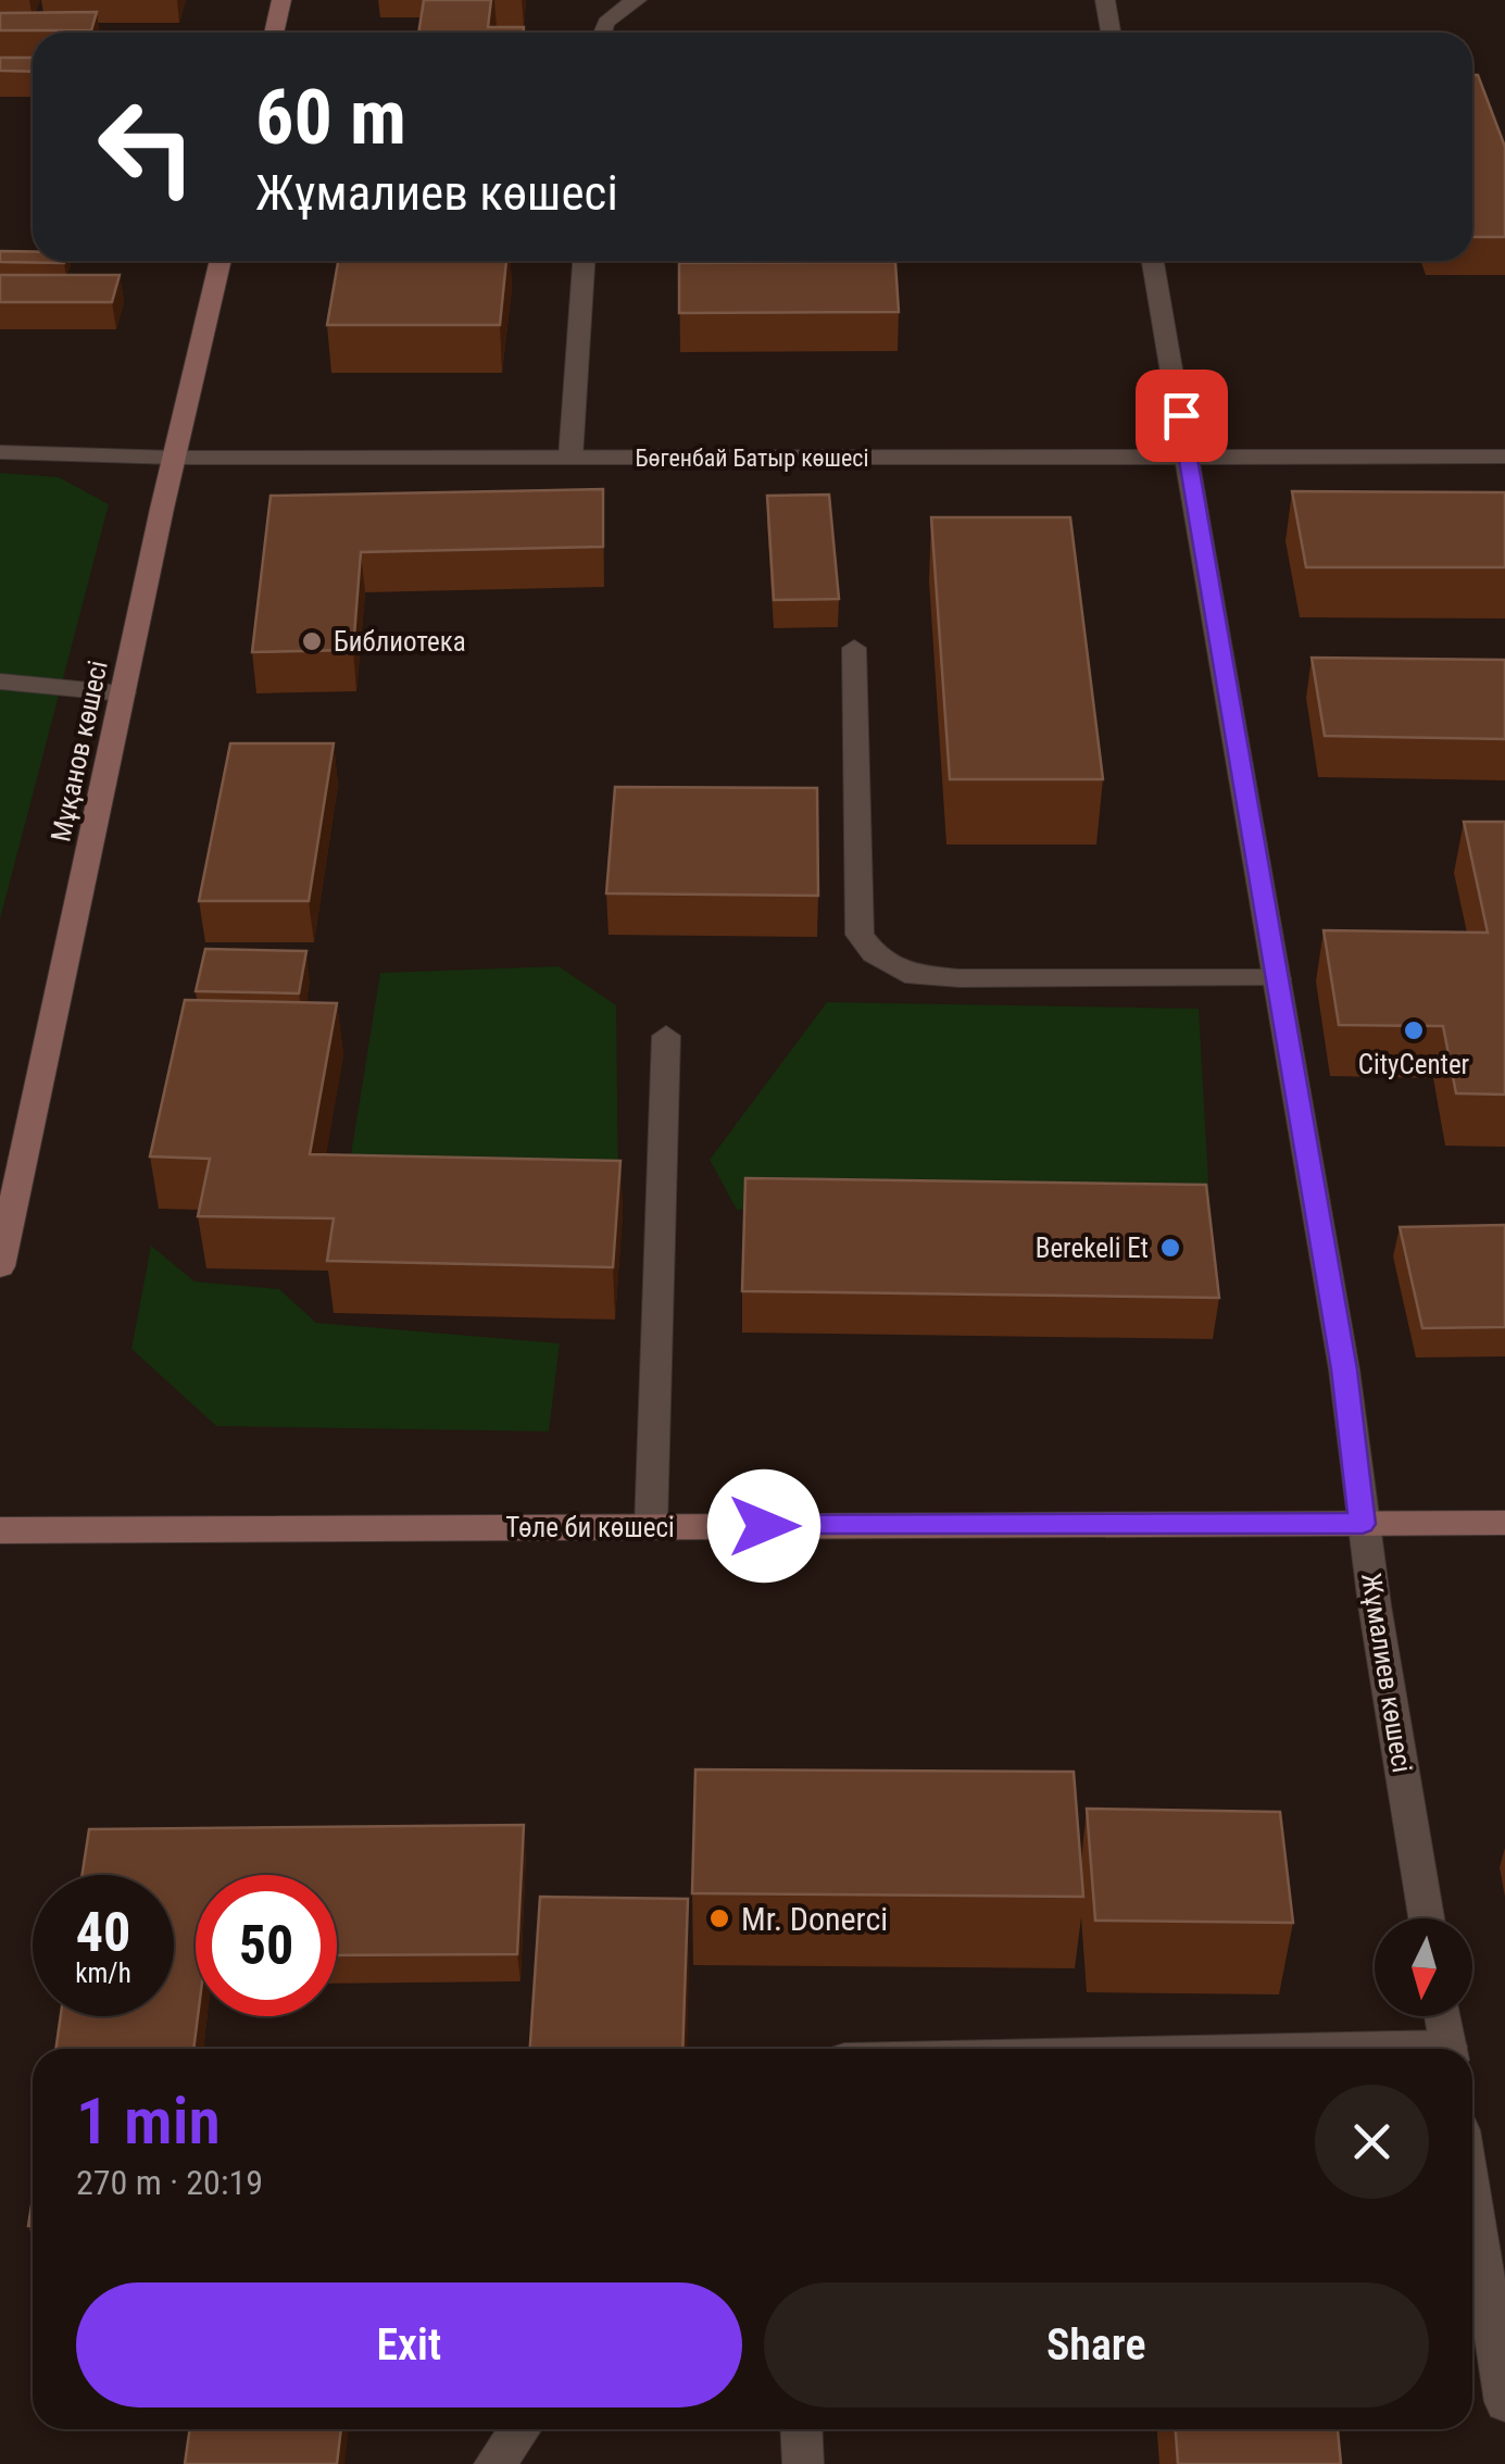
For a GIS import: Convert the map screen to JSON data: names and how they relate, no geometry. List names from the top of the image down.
{
  "streets": {
    "main road": ["Мұқанов көшесі", "Төле би көшесі"],
    "street": ["Бөгенбай Батыр көшесі", "Жұмалиев көшесі"]
  },
  "crossings": [
    ["Бөгенбай Батыр көшесі", "Мұқанов көшесі"],
    ["Бөгенбай Батыр көшесі", "Жұмалиев көшесі"],
    ["Төле би көшесі", "Жұмалиев көшесі"]
  ],
  "places": [
    "Библиотека",
    "CityCenter",
    "Berekeli Et",
    "Mr. Donerci"
  ],
  "north": "bottom",
  "page": {
    "turn": ["60 m", "Жұмалиев көшесі"],
    "speed": "40 km/h",
    "limit": "50",
    "heading": ["1 min", "270 m · 20:19"],
    "buttons": ["Exit", "Share"]
  }
}
